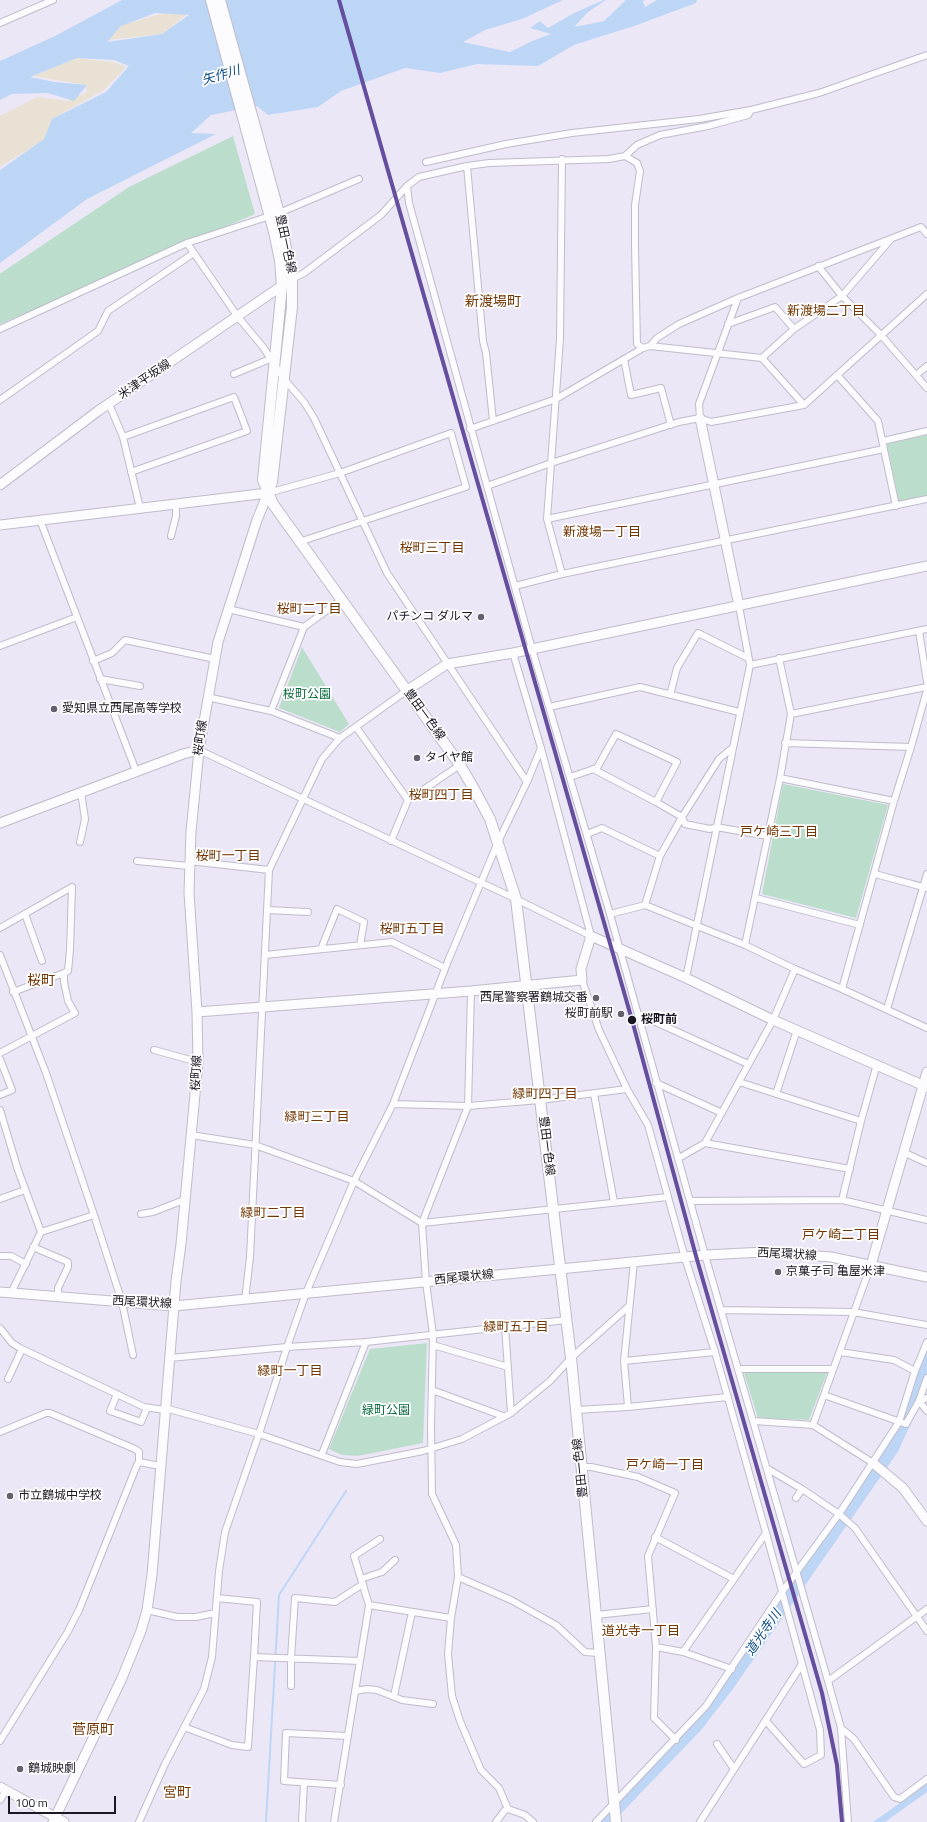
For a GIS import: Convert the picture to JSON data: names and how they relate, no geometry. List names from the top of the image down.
{
  "streets": {
    "main road": ["豊田一色線"],
    "street": ["米津平坂線", "桜町線", "西尾環状線"]
  },
  "crossings": [
    ["豊田一色線", "米津平坂線"],
    ["豊田一色線", "桜町線"],
    ["豊田一色線", "西尾環状線"],
    ["桜町線", "西尾環状線"]
  ],
  "districts": [
    "新渡場町",
    "新渡場二丁目",
    "新渡場一丁目",
    "桜町三丁目",
    "桜町二丁目",
    "桜町四丁目",
    "戸ケ崎三丁目",
    "桜町一丁目",
    "桜町五丁目",
    "桜町",
    "緑町四丁目",
    "緑町三丁目",
    "緑町二丁目",
    "戸ケ崎二丁目",
    "緑町五丁目",
    "緑町一丁目",
    "戸ケ崎一丁目",
    "道光寺一丁目",
    "菅原町",
    "宮町"
  ],
  "water": ["矢作川", "道光寺川"],
  "parks": ["桜町公園", "緑町公園"],
  "places": [
    "パチンコ ダルマ",
    "愛知県立西尾高等学校",
    "タイヤ館",
    "西尾警察署鶴城交番",
    "桜町前駅",
    "桜町前",
    "京菓子司 亀屋米津",
    "市立鶴城中学校",
    "鶴城映劇"
  ],
  "scale_bar": "100 m"
}
